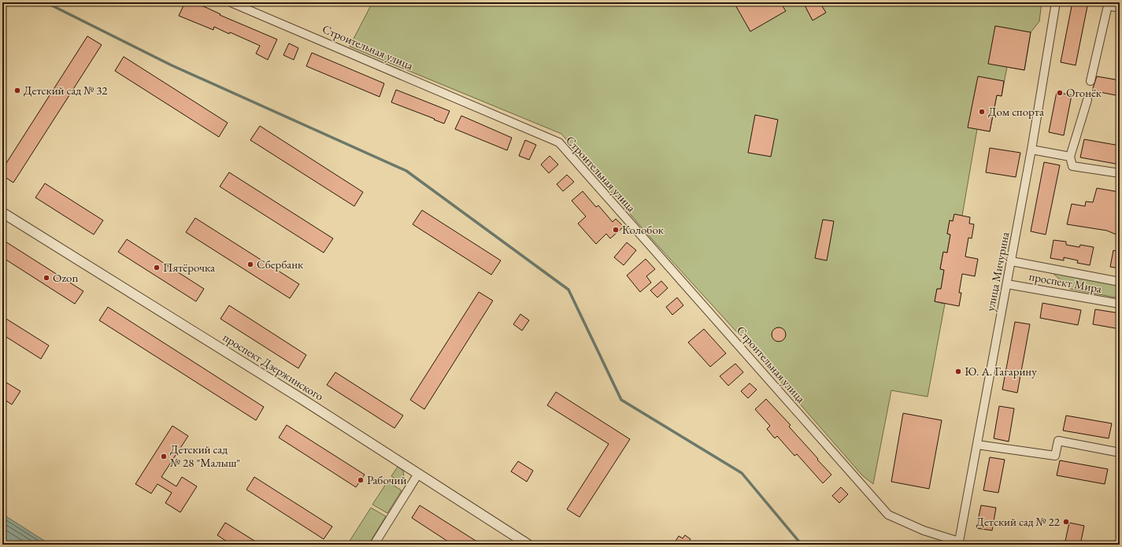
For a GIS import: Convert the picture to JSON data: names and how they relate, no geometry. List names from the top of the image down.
{
  "streets": {
    "street": [
      "Строительная улица",
      "улица Мичурина",
      "проспект Мира",
      "проспект Дзержинского"
    ]
  },
  "crossings": [
    ["Строительная улица", "улица Мичурина"],
    ["улица Мичурина", "проспект Мира"]
  ],
  "places": [
    "Детский сад № 32",
    "Огонёк",
    "Дом спорта",
    "Колобок",
    "Сбербанк",
    "Пятёрочка",
    "Ozon",
    "Ю. А. Гагарину",
    "Детский сад № 28 \"Малыш\"",
    "Рабочий",
    "Детский сад № 22"
  ]
}
